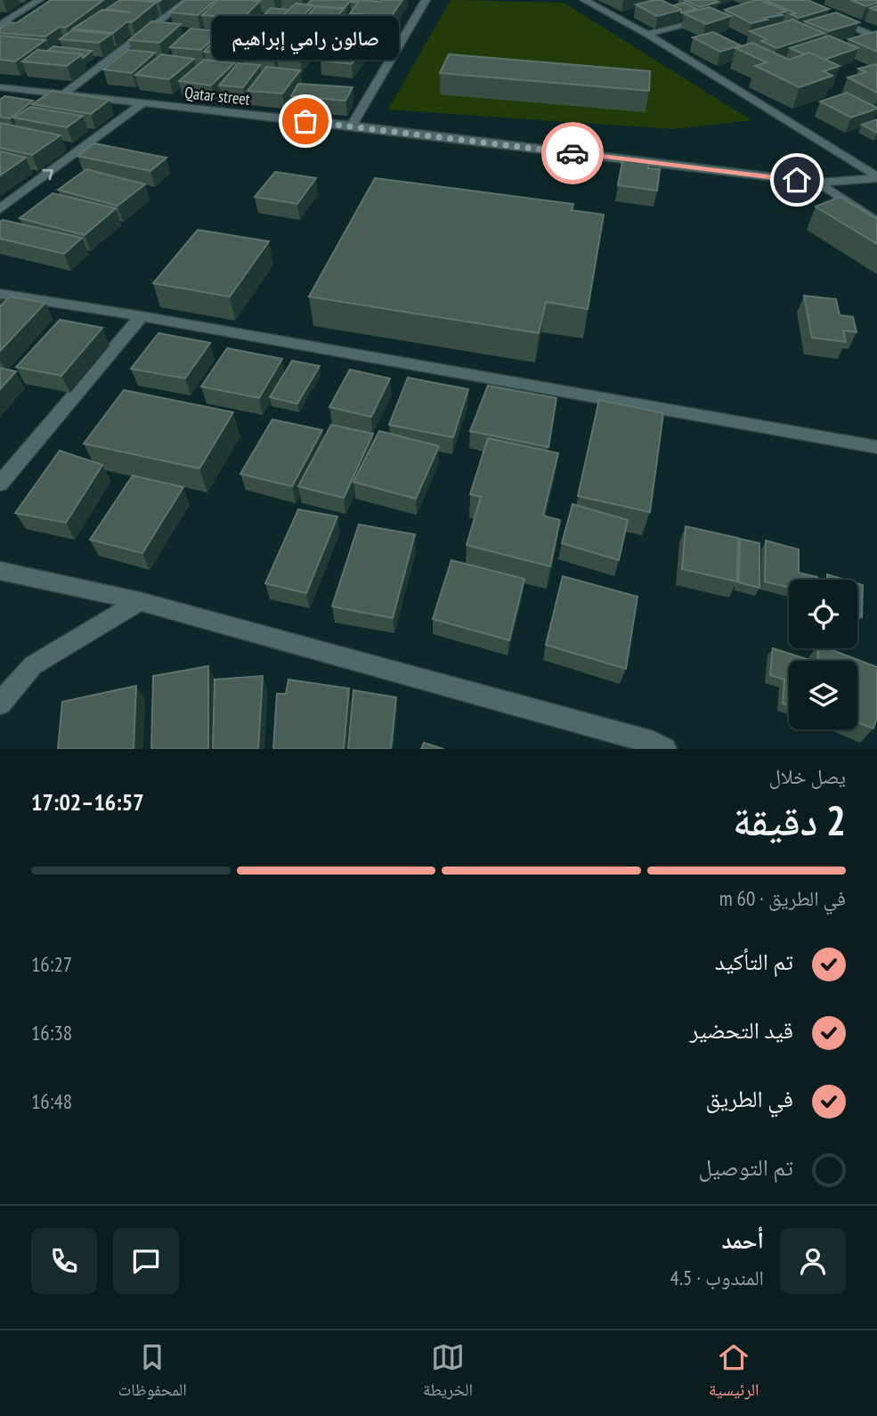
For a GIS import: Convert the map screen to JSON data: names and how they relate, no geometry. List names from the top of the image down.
{
  "streets": {
    "street": ["Qatar street"]
  },
  "places": ["صالون رامي إبراهيم"],
  "page": {
    "bubble": "صالون رامي إبراهيم",
    "heading": ["2 دقيقة", "يصل خلال", "16:57–17:02"],
    "panel": ["أحمد", "المندوب · 4.5"],
    "bar": "في الطريق · 60 m",
    "list": [
      ["تم التأكيد", "16:27"],
      ["قيد التحضير", "16:38"],
      ["في الطريق", "16:48"],
      "تم التوصيل"
    ],
    "tabs": ["الرئيسية", "الخريطة", "المحفوظات"]
  }
}
